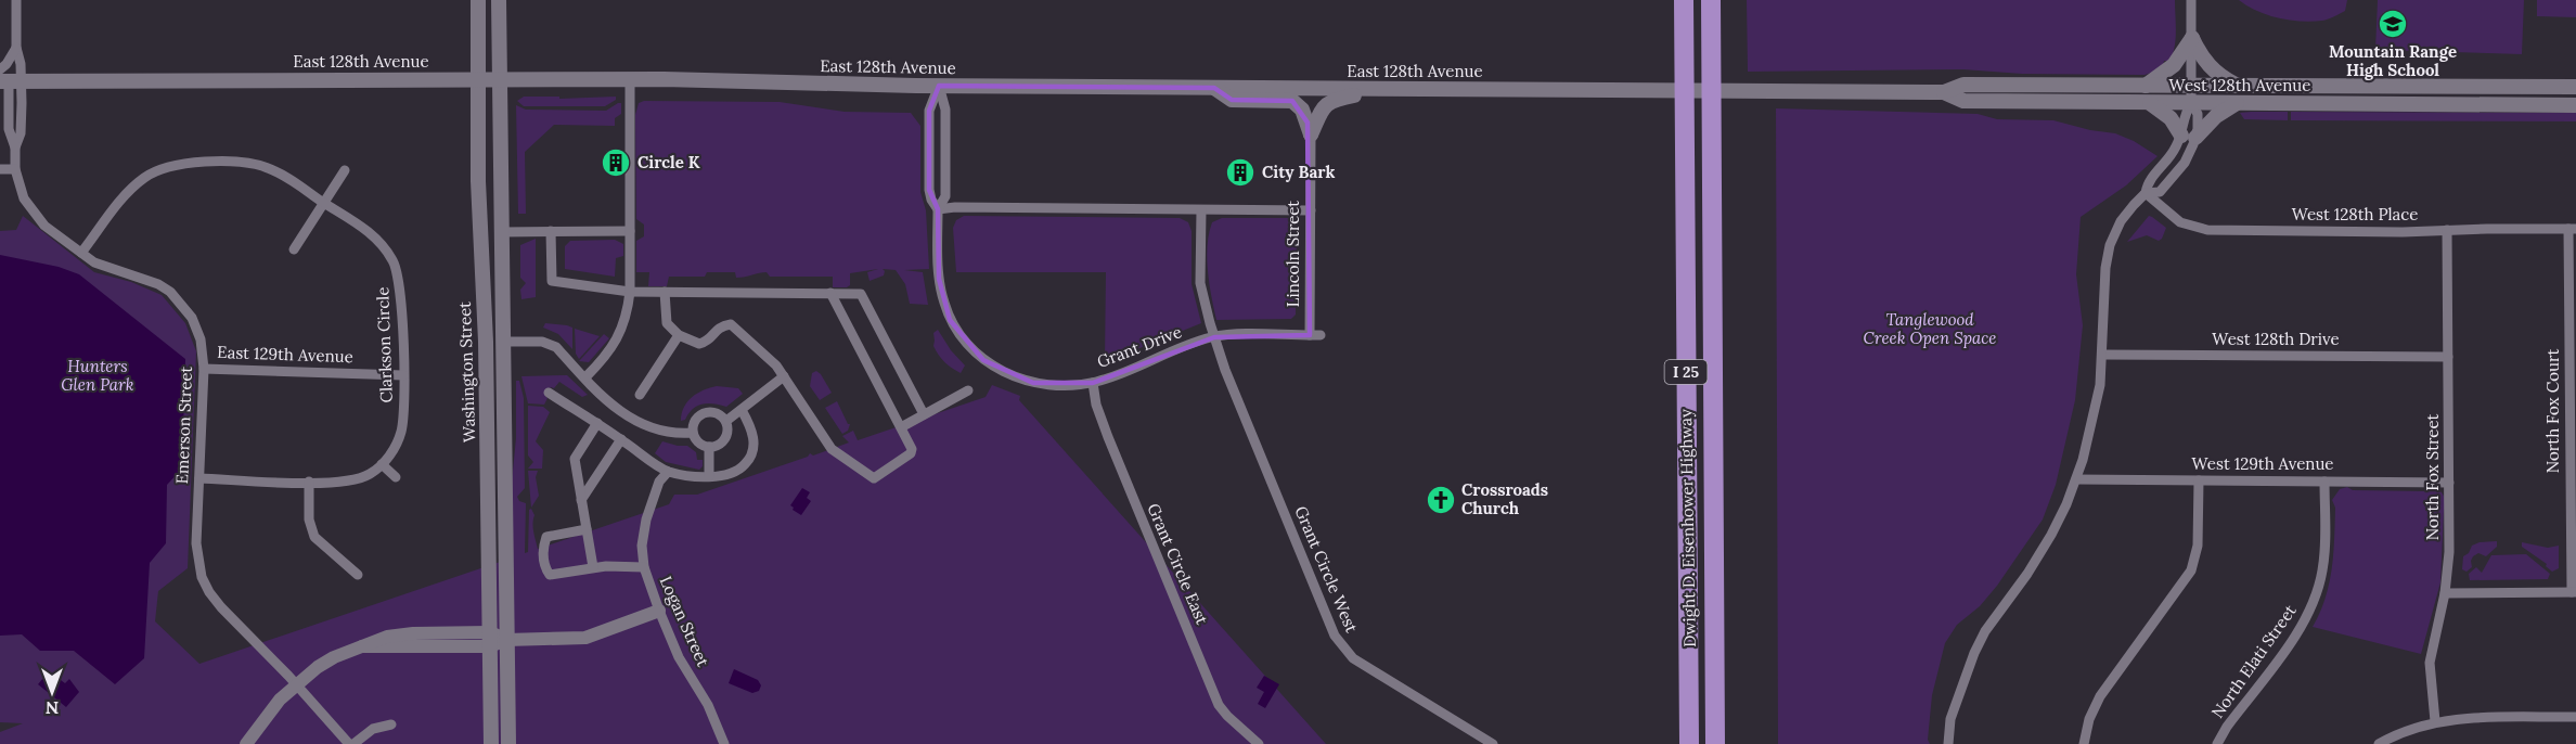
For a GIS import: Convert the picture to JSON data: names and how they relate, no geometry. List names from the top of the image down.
{
  "streets": {
    "highway": ["I 25", "Dwight D. Eisenhower Highway"],
    "main road": ["East 128th Avenue", "West 128th Avenue", "Washington Street"],
    "street": [
      "West 128th Place",
      "Lincoln Street",
      "West 128th Drive",
      "Clarkson Circle",
      "Grant Drive",
      "East 129th Avenue",
      "North Fox Court",
      "Emerson Street",
      "West 129th Avenue",
      "North Fox Street",
      "Grant Circle East",
      "Grant Circle West",
      "Logan Street",
      "North Elati Street"
    ]
  },
  "crossings": [
    ["East 128th Avenue", "West 128th Avenue"],
    ["East 128th Avenue", "Grant Drive"],
    ["East 128th Avenue", "Washington Street"],
    ["East 128th Avenue", "Emerson Street"],
    ["West 128th Place", "North Fox Court"],
    ["West 128th Place", "North Fox Street"],
    ["Lincoln Street", "Grant Drive"],
    ["West 128th Drive", "North Fox Street"],
    ["Clarkson Circle", "East 129th Avenue"],
    ["Clarkson Circle", "Emerson Street"],
    ["Grant Drive", "Grant Circle East"],
    ["Grant Drive", "Grant Circle West"],
    ["East 129th Avenue", "Emerson Street"],
    ["West 129th Avenue", "North Fox Street"],
    ["West 129th Avenue", "North Elati Street"]
  ],
  "parks": ["Tanglewood Creek Open Space", "Hunters Glen Park"],
  "places": {
    "school or university": ["Mountain Range High School"],
    "building": ["Circle K", "City Bark"],
    "church": ["Crossroads Church"]
  },
  "north": "bottom"
}
